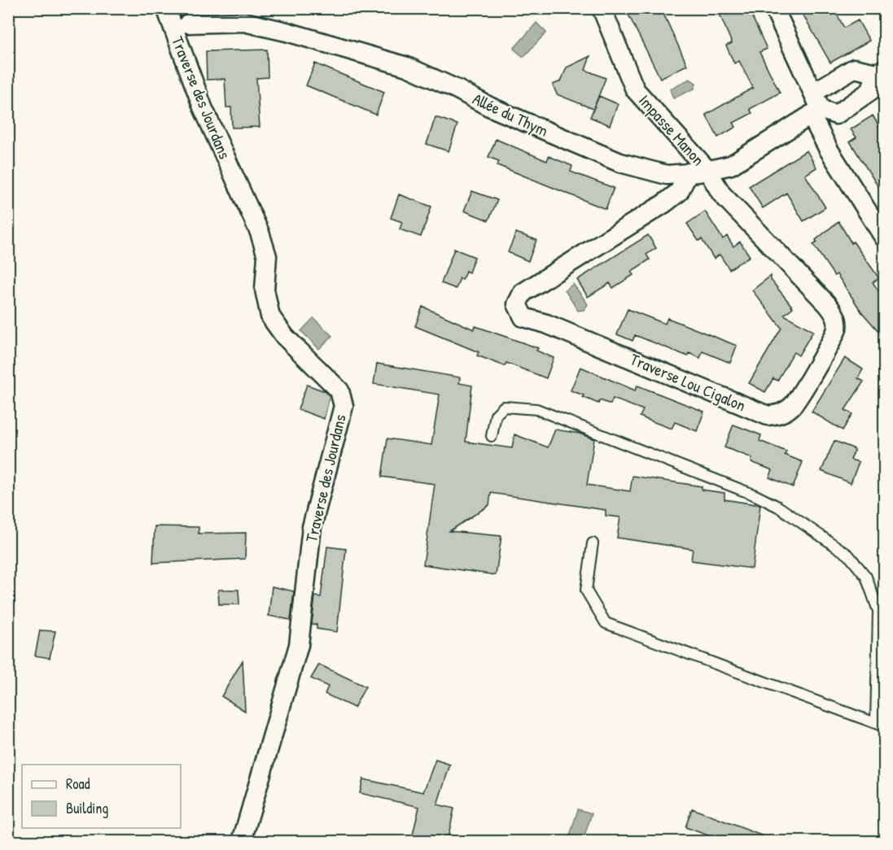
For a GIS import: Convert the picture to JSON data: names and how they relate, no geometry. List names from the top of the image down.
{
  "streets": {
    "street": [
      "Traverse des Jourdans",
      "Allée du Thym",
      "Impasse Manon",
      "Traverse Lou Cigalon"
    ]
  },
  "crossings": [
    ["Allée du Thym", "Impasse Manon"],
    ["Allée du Thym", "Traverse Lou Cigalon"],
    ["Impasse Manon", "Traverse Lou Cigalon"]
  ],
  "legend": ["Road", "Building"]
}
